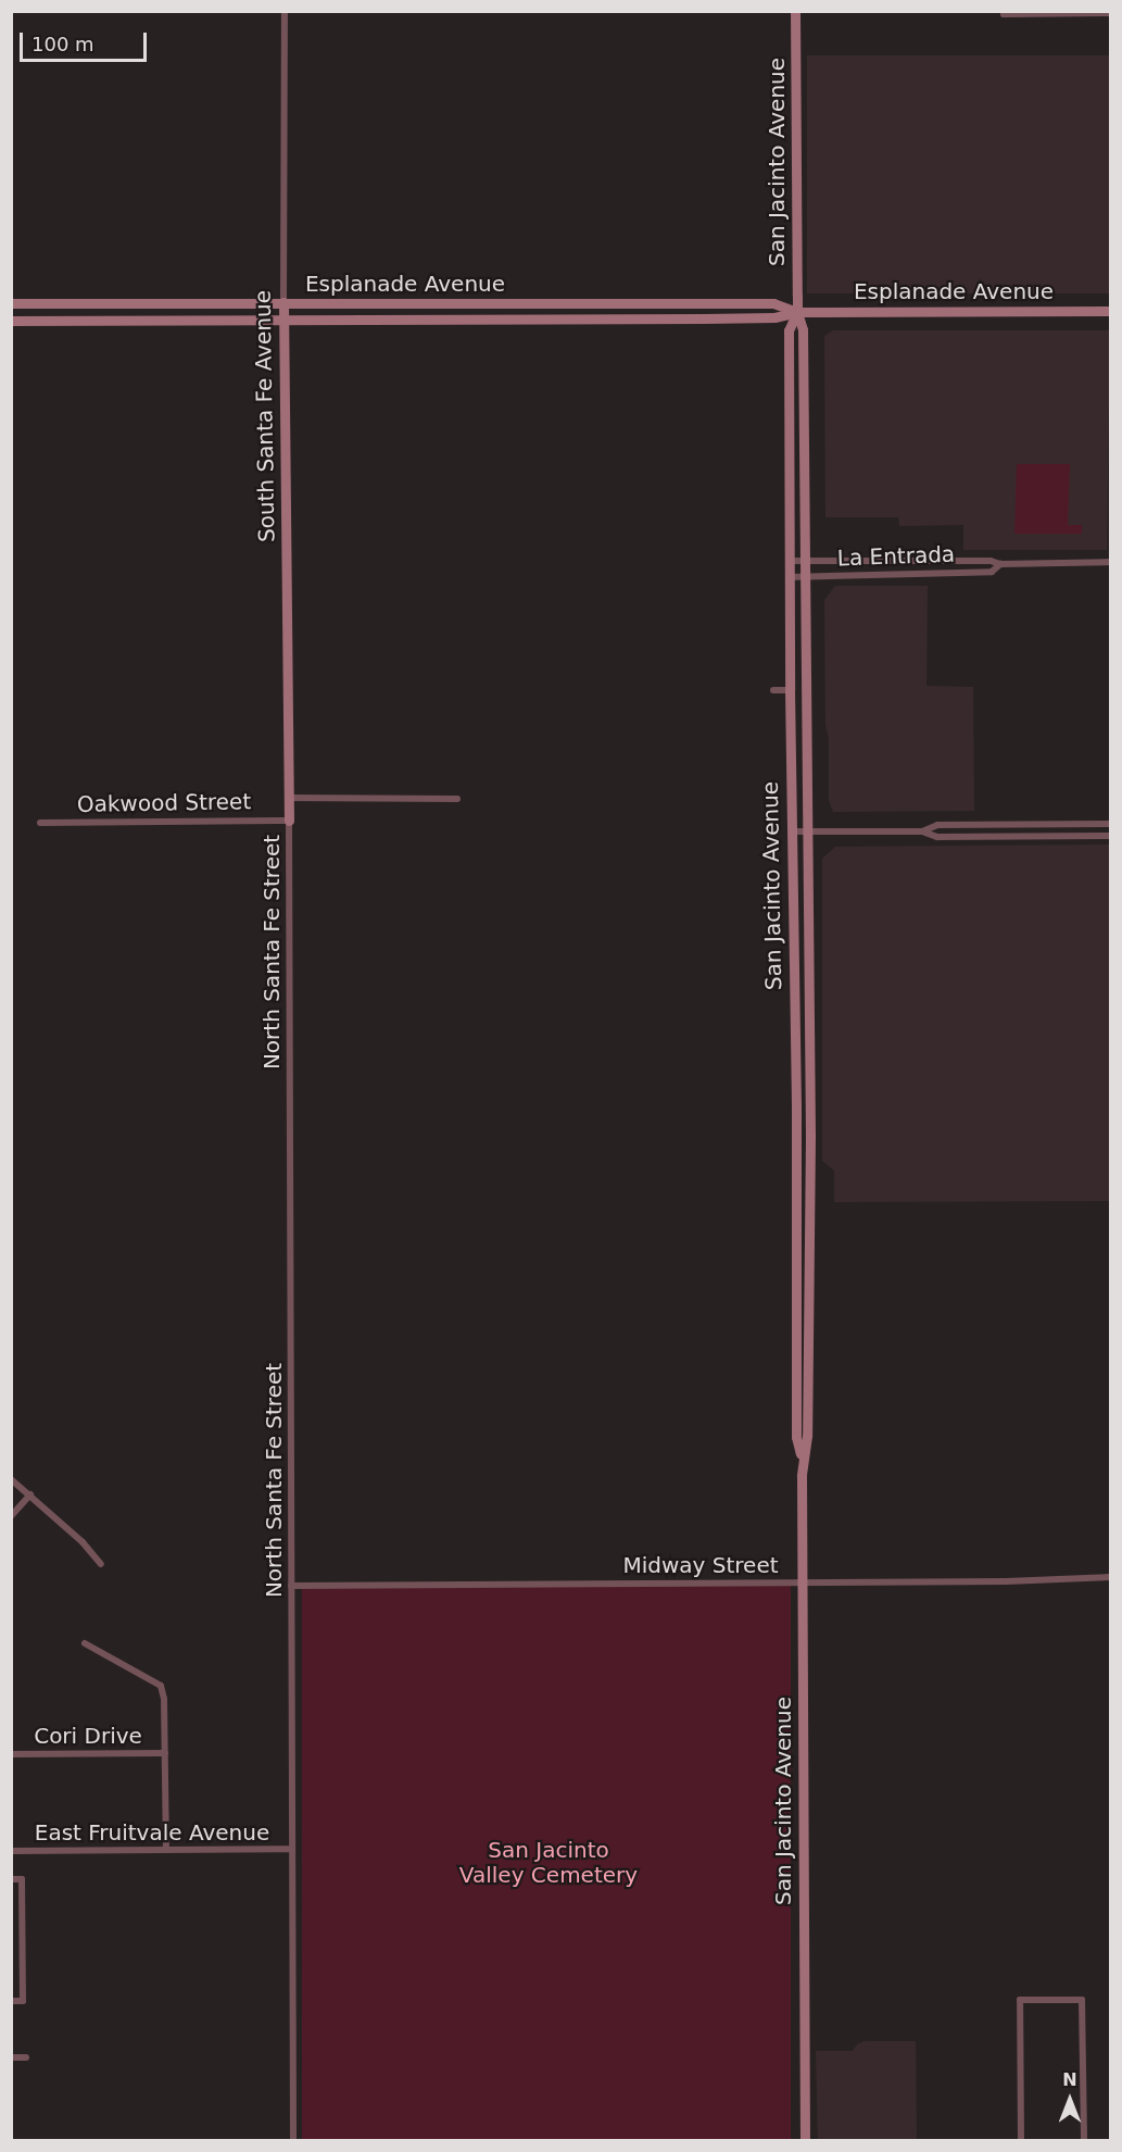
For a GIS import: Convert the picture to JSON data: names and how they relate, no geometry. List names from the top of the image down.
{
  "streets": {
    "main road": ["San Jacinto Avenue", "Esplanade Avenue", "South Santa Fe Avenue"],
    "street": [
      "La Entrada",
      "Oakwood Street",
      "North Santa Fe Street",
      "Midway Street",
      "Cori Drive",
      "East Fruitvale Avenue"
    ]
  },
  "crossings": [
    ["San Jacinto Avenue", "Esplanade Avenue"],
    ["San Jacinto Avenue", "La Entrada"],
    ["San Jacinto Avenue", "Midway Street"],
    ["Esplanade Avenue", "South Santa Fe Avenue"],
    ["South Santa Fe Avenue", "Oakwood Street"],
    ["South Santa Fe Avenue", "North Santa Fe Street"],
    ["Oakwood Street", "North Santa Fe Street"],
    ["North Santa Fe Street", "Midway Street"],
    ["North Santa Fe Street", "East Fruitvale Avenue"]
  ],
  "parks": ["San Jacinto Valley Cemetery"],
  "scale_bar": "100 m",
  "north": "top"
}
